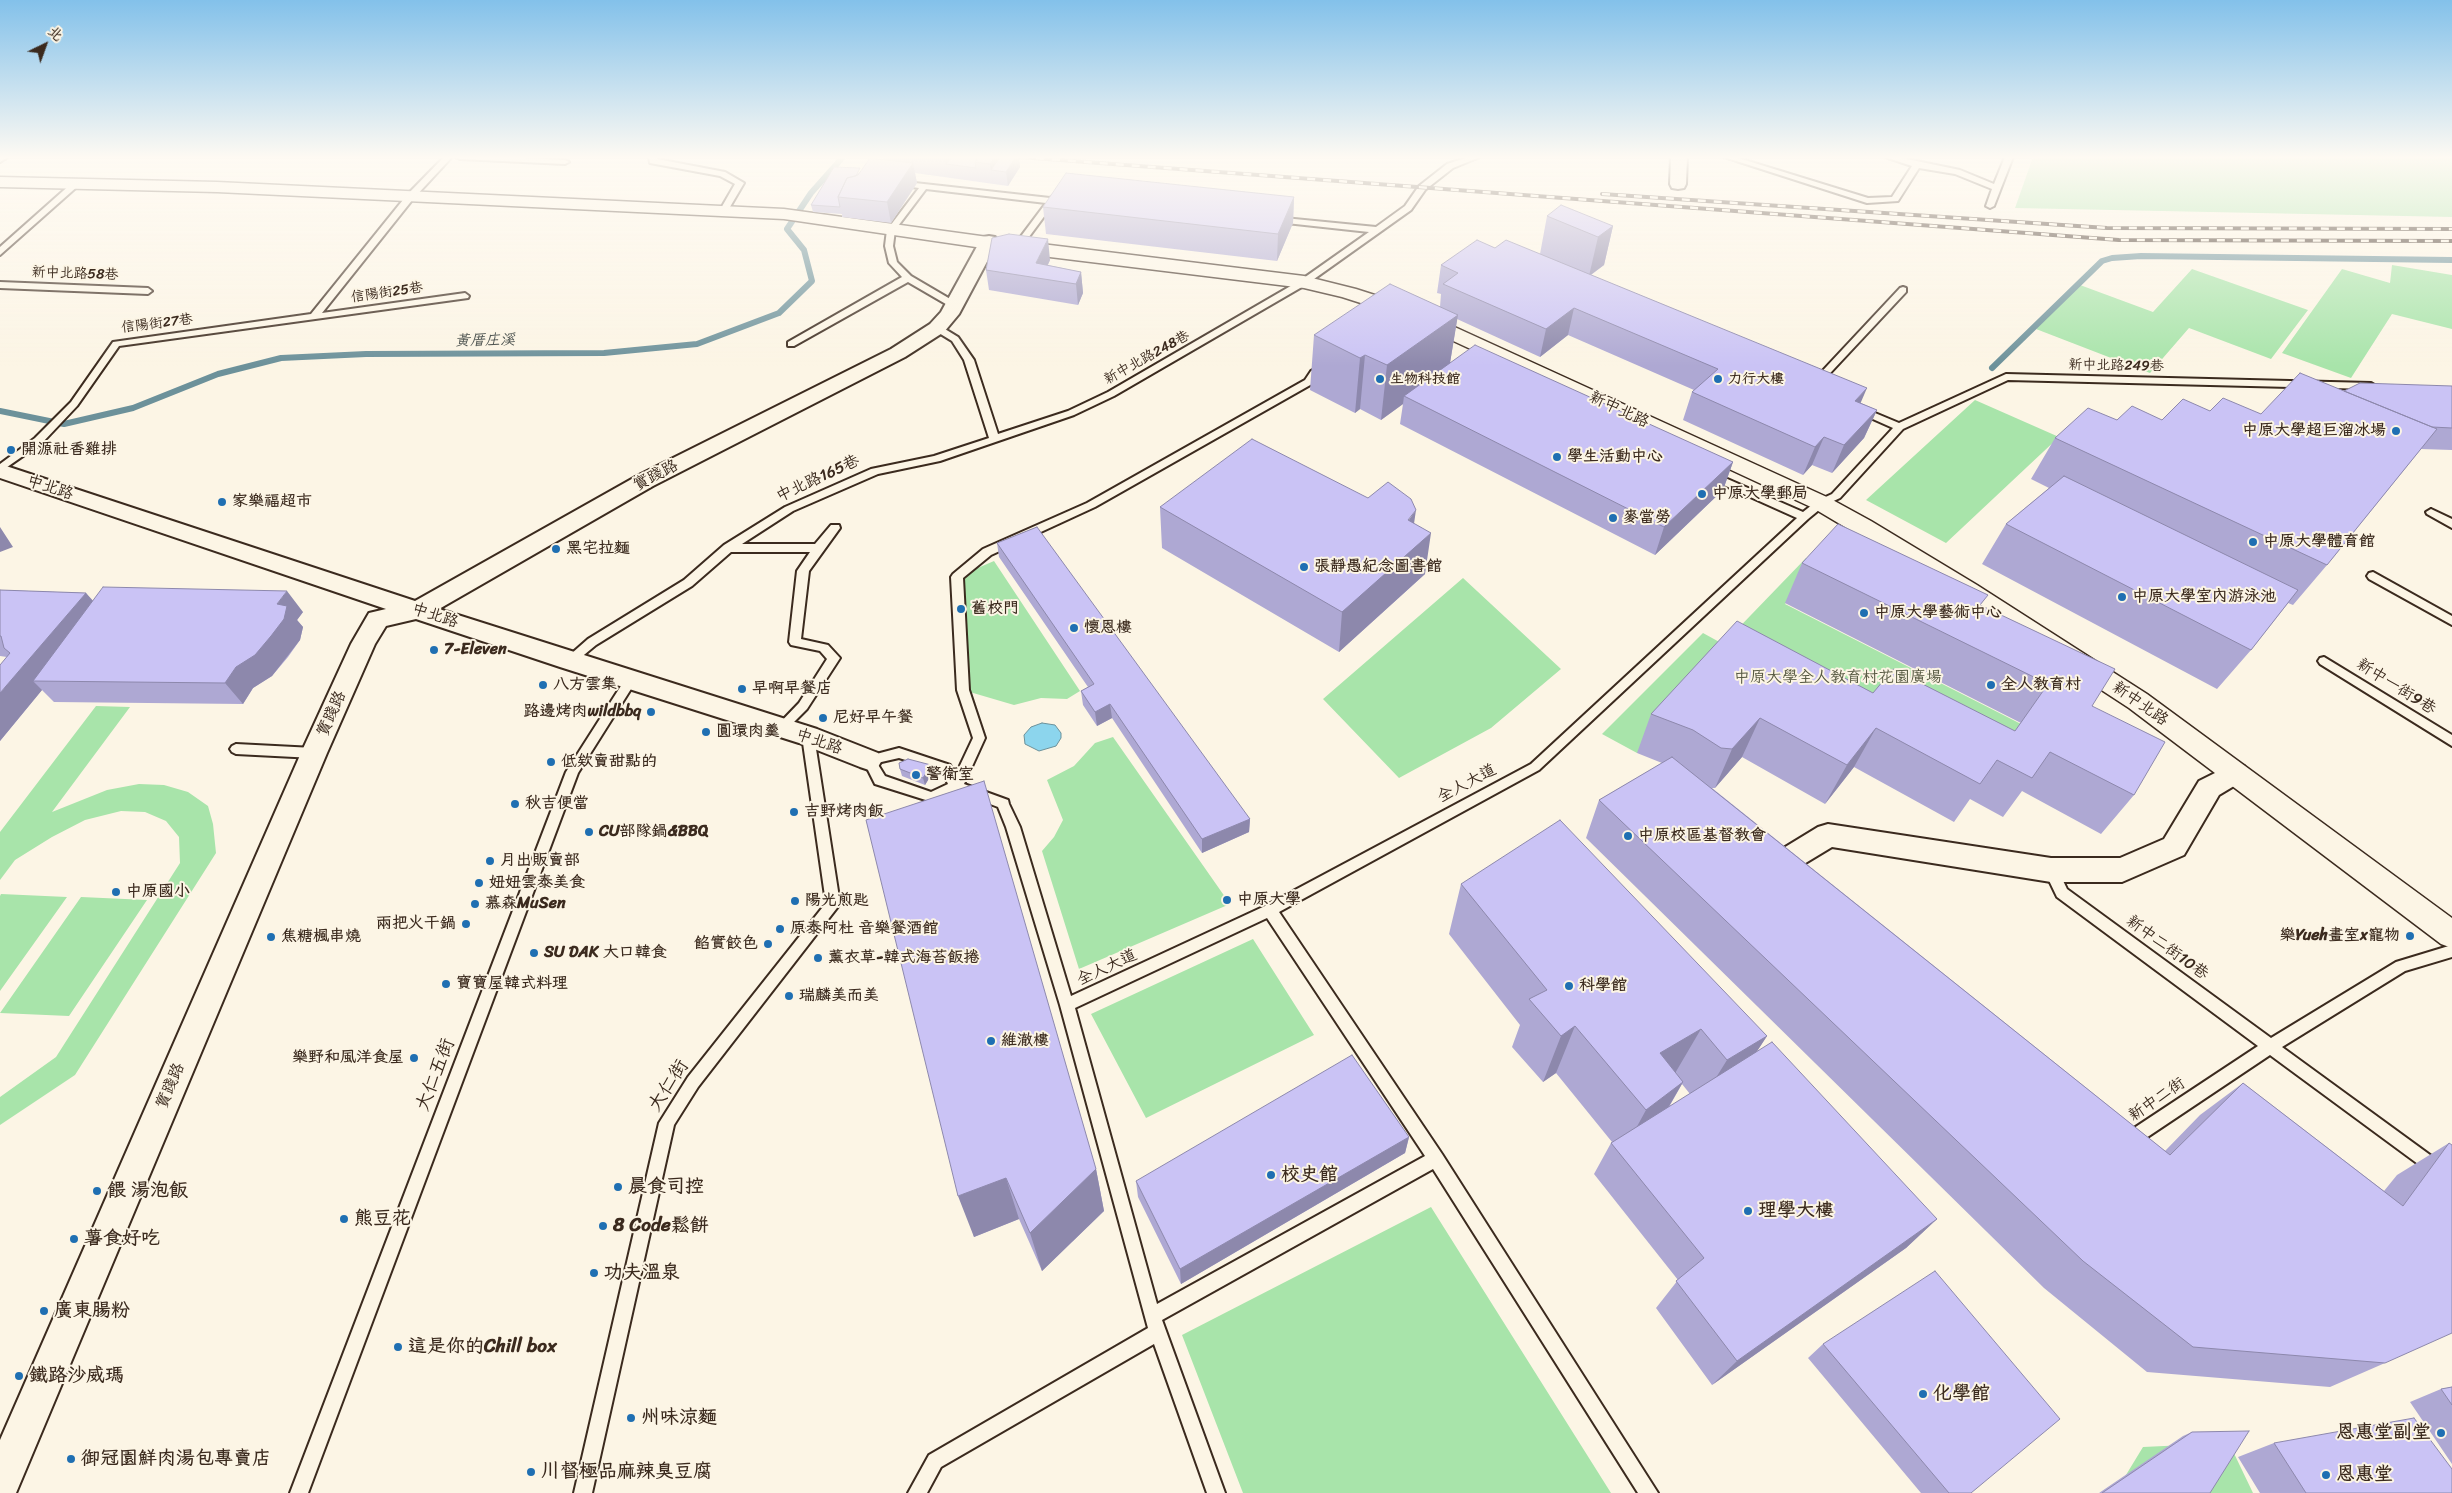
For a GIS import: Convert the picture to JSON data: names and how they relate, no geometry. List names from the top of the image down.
{
  "streets": {
    "street": ["新中北路", "實踐路", "中北路"],
    "lane": [
      "新中北路58巷",
      "信陽街25巷",
      "信陽街27巷",
      "新中北路248巷",
      "新中北路249巷",
      "中北路165巷",
      "新中一街9巷",
      "全人大道",
      "新中二街10巷",
      "大仁五街",
      "大仁街",
      "新中二街"
    ]
  },
  "crossings": [
    ["信陽街25巷", "信陽街27巷"],
    ["信陽街27巷", "中北路"],
    ["新中北路248巷", "新中北路"],
    ["新中北路248巷", "中北路165巷"],
    ["新中北路249巷", "新中北路"],
    ["新中北路249巷", "全人大道"],
    ["新中北路", "實踐路"],
    ["新中北路", "全人大道"],
    ["實踐路", "中北路"],
    ["中北路165巷", "中北路"],
    ["中北路", "大仁五街"],
    ["中北路", "大仁街"],
    ["新中二街10巷", "新中二街"]
  ],
  "water": ["黃厝庄溪"],
  "parks": ["中原大學全人教育村花園廣場"],
  "places": [
    "生物科技館",
    "力行大樓",
    "中原大學超巨溜冰場",
    "開源社香雞排",
    "學生活動中心",
    "中原大學郵局",
    "家樂福超市",
    "麥當勞",
    "中原大學體育館",
    "黑宅拉麵",
    "張靜愚紀念圖書館",
    "中原大學室內游泳池",
    "舊校門",
    "中原大學藝術中心",
    "懷恩樓",
    "7-Eleven",
    "八方雲集",
    "全人教育村",
    "早啊早餐店",
    "路邊烤肉wildbbq",
    "尼好早午餐",
    "圓環肉羹",
    "低欸賣甜點的",
    "警衛室",
    "秋吉便當",
    "吉野烤肉飯",
    "CU部隊鍋&BBQ",
    "中原校區基督教會",
    "月出販賣部",
    "妞妞雲泰美食",
    "中原國小",
    "中原大學",
    "陽光煎匙",
    "慕森MuSen",
    "兩把火干鍋",
    "原泰阿杜 音樂餐酒館",
    "樂Yueh畫室x寵物",
    "焦糖楓串燒",
    "餡實餃色",
    "SU DAK 大口韓食",
    "薰衣草-韓式海苔飯捲",
    "寶寶屋韓式料理",
    "科學館",
    "瑞麟美而美",
    "維澈樓",
    "樂野和風洋食屋",
    "校史館",
    "晨食司控",
    "餵 湯泡飯",
    "理學大樓",
    "熊豆花",
    "8 Code鬆餅",
    "薯食好吃",
    "功夫温泉",
    "廣東腸粉",
    "這是你的Chill box",
    "鐵路沙威瑪",
    "化學館",
    "州味涼麵",
    "恩惠堂副堂",
    "御冠園鮮肉湯包專賣店",
    "川督極品麻辣臭豆腐",
    "恩惠堂"
  ],
  "north": "top right"
}
